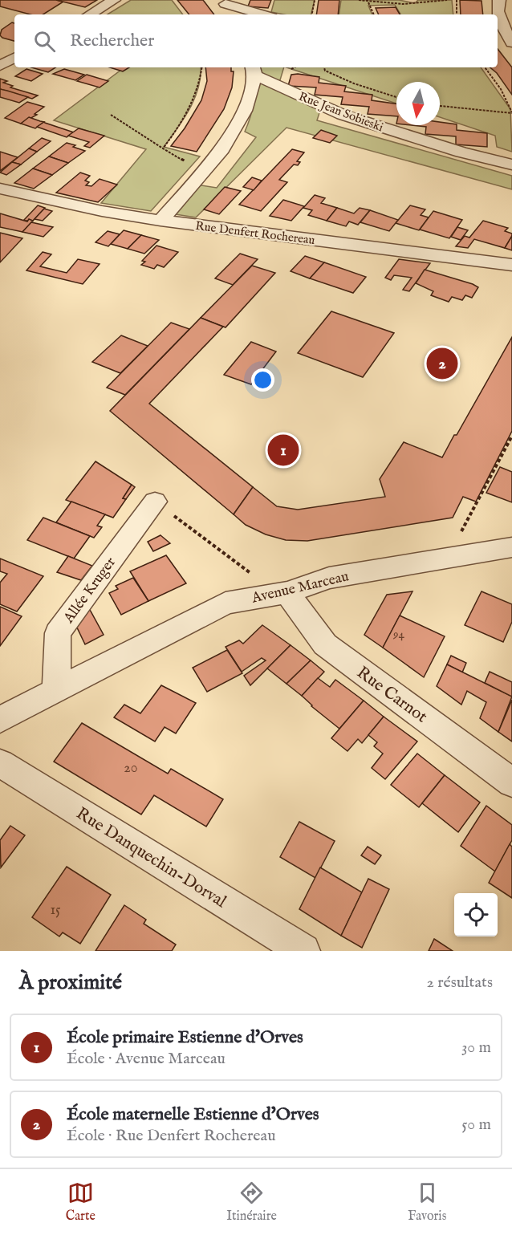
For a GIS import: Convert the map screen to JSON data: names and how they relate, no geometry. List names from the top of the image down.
{
  "streets": {
    "street": [
      "Rue Jean Sobieski",
      "Rue Denfert Rochereau",
      "Avenue Marceau",
      "Allée Kruger",
      "Rue Carnot",
      "Rue Danquechin-Dorval"
    ]
  },
  "crossings": [
    ["Avenue Marceau", "Allée Kruger"],
    ["Avenue Marceau", "Rue Carnot"]
  ],
  "house_numbers": ["94", "20", "15"],
  "north": "bottom",
  "page": {
    "search": "Rechercher",
    "pins": ["2", "1"],
    "heading": ["À proximité", "2 résultats"],
    "list": [
      {
        "mark": "1",
        "name": "École primaire Estienne d'Orves",
        "note": "École · Avenue Marceau",
        "value": "30 m"
      },
      {
        "mark": "2",
        "name": "École maternelle Estienne d'Orves",
        "note": "École · Rue Denfert Rochereau",
        "value": "50 m"
      }
    ],
    "nav": ["Carte", "Itinéraire", "Favoris"]
  }
}
